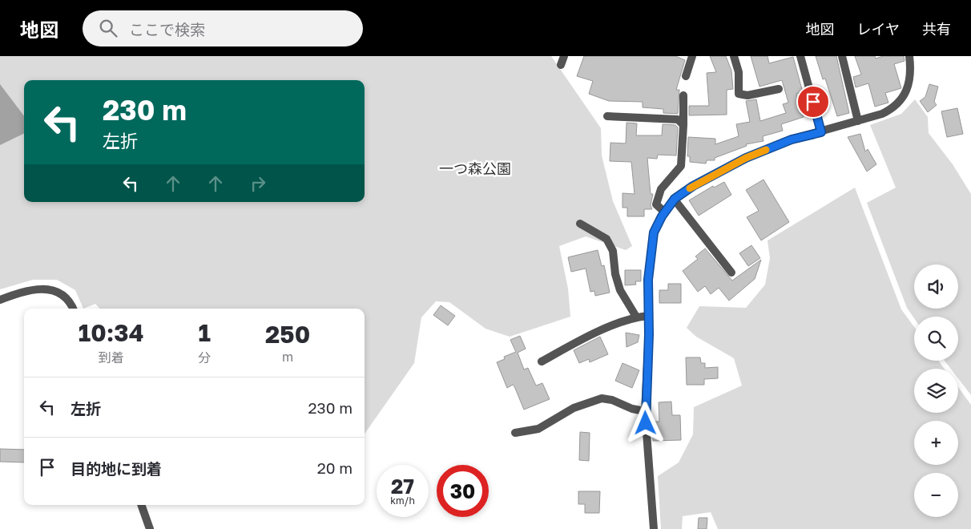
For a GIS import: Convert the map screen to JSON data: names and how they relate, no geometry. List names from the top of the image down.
{
  "parks": ["一つ森公園"],
  "page": {
    "header": "地図",
    "search": "ここで検索",
    "nav": ["地図", "レイヤ", "共有"],
    "turn": ["230 m", "左折"],
    "map_buttons": ["+", "−"],
    "eta": [
      "10:34",
      "到着",
      "1",
      "分",
      "250",
      "m"
    ],
    "list": [
      {
        "name": "左折",
        "value": "230 m"
      },
      {
        "name": "目的地に到着",
        "value": "20 m"
      }
    ],
    "speed": "27 km/h",
    "limit": "30"
  }
}
